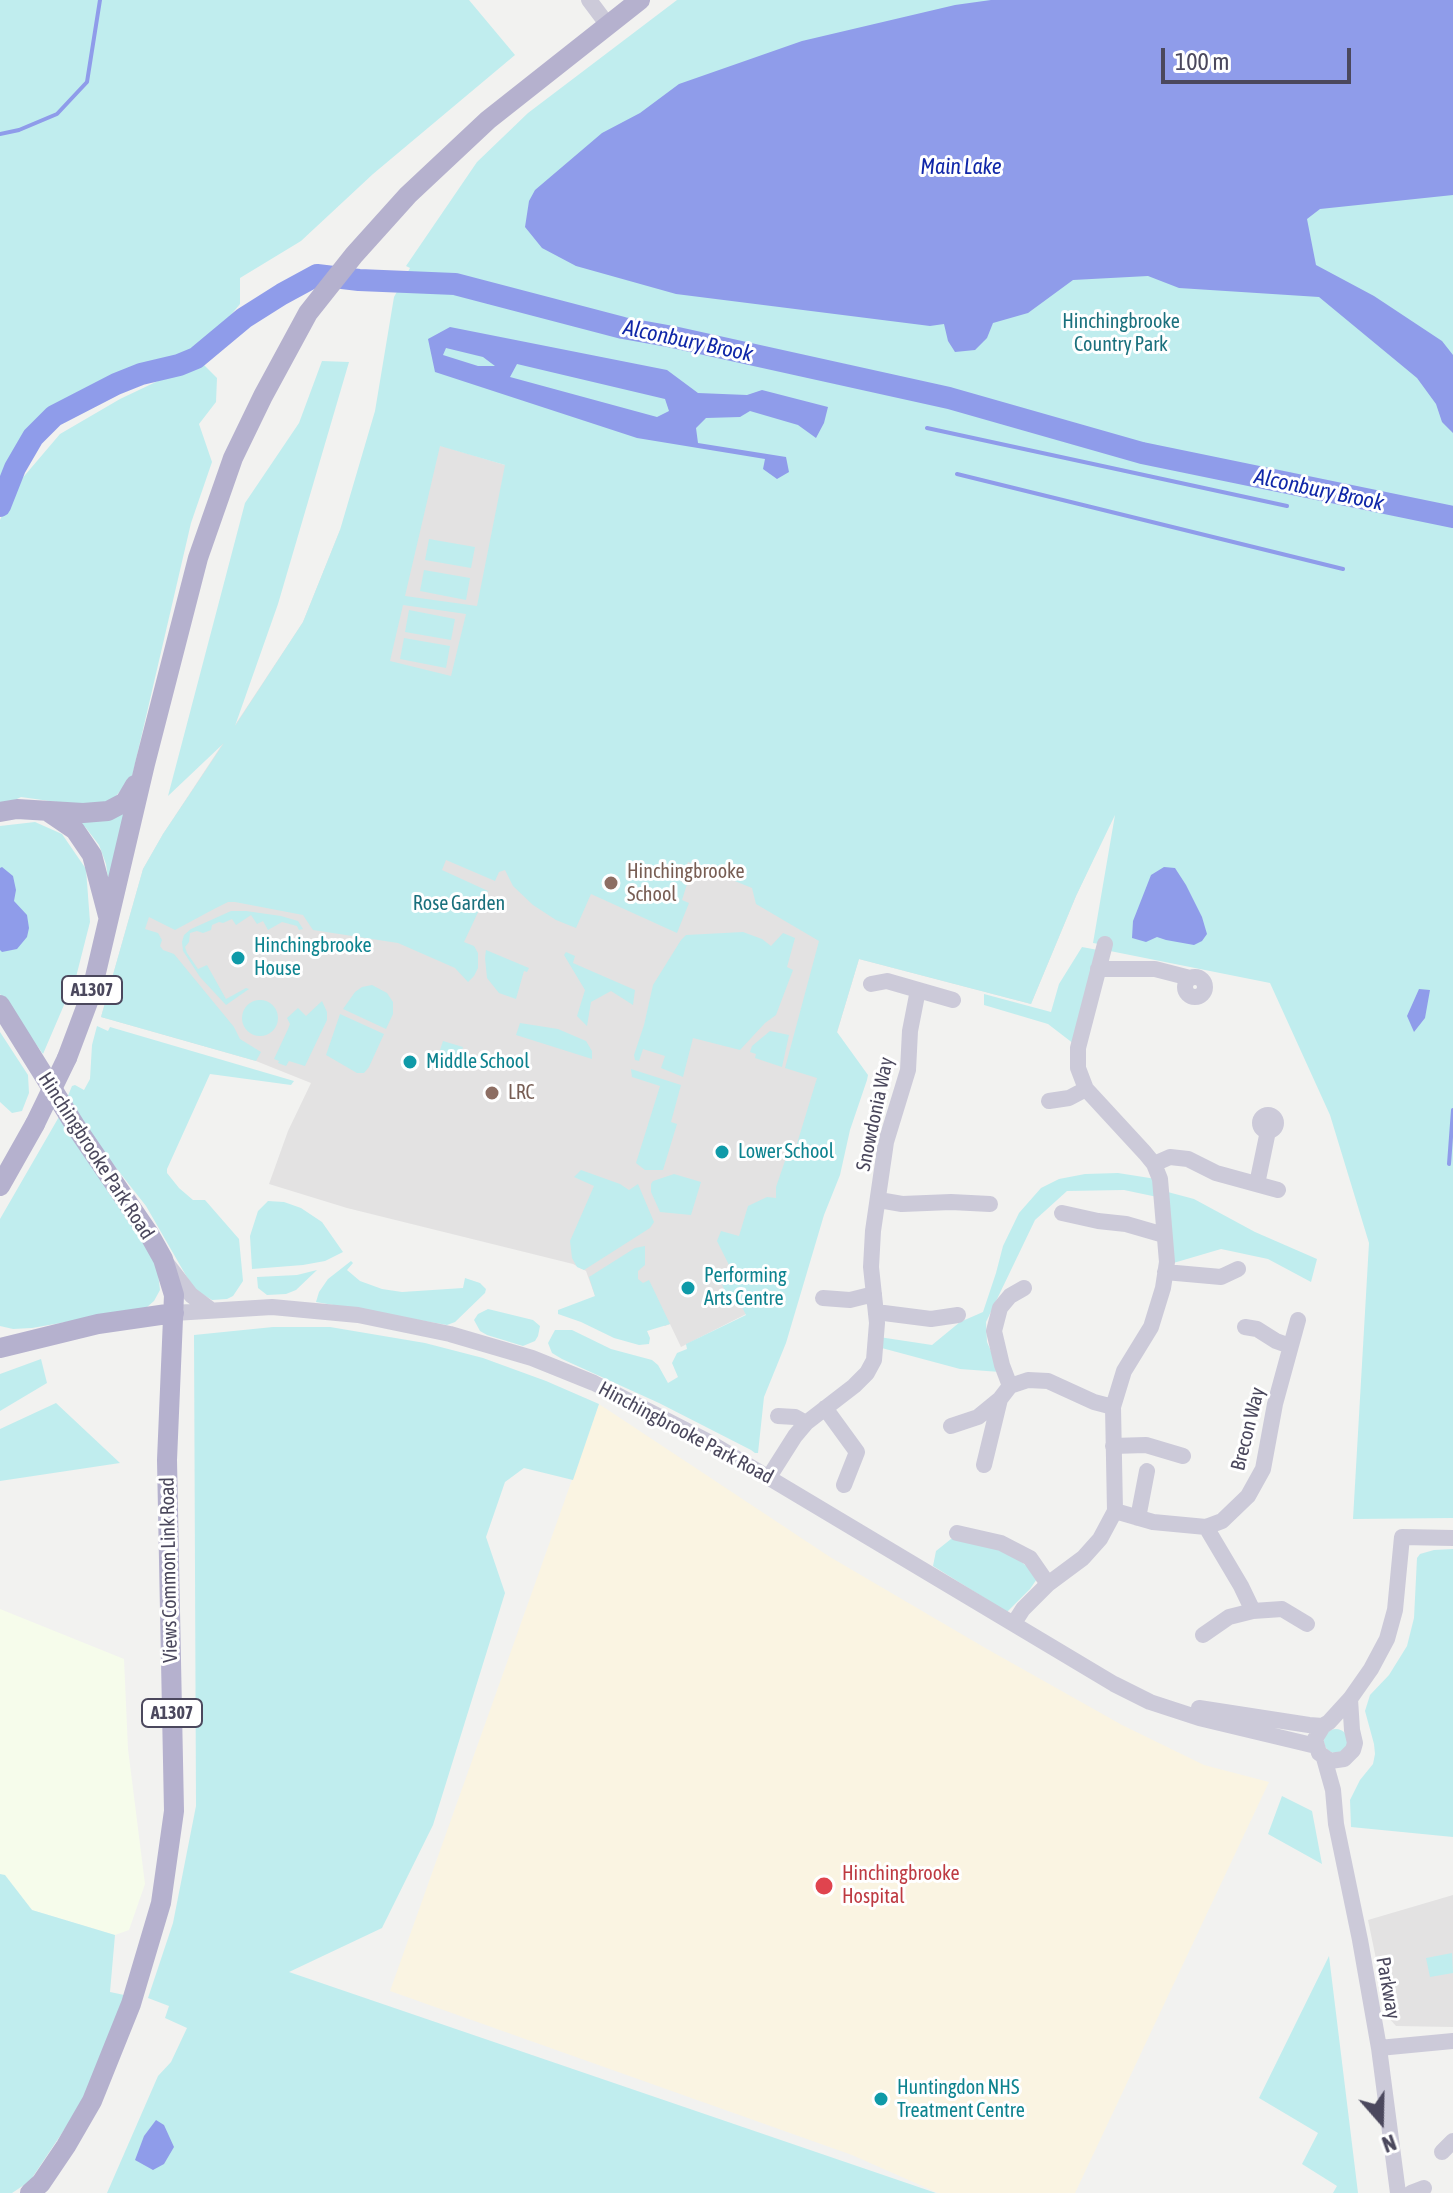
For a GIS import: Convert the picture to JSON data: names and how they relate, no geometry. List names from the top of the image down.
{
  "streets": {
    "main road": ["A1307", "Hinchingbrooke Park Road", "Views Common Link Road"],
    "street": ["Snowdonia Way", "Brecon Way", "Parkway"]
  },
  "crossings": [
    ["Snowdonia Way", "Hinchingbrooke Park Road"],
    ["Hinchingbrooke Park Road", "Views Common Link Road"],
    ["Hinchingbrooke Park Road", "Parkway"]
  ],
  "water": ["Main Lake", "Alconbury Brook"],
  "parks": ["Hinchingbrooke Country Park", "Rose Garden"],
  "places": [
    "Hinchingbrooke School",
    "Hinchingbrooke House",
    "Middle School",
    "LRC",
    "Lower School",
    "Performing Arts Centre",
    "Hinchingbrooke Hospital",
    "Huntingdon NHS Treatment Centre"
  ],
  "scale_bar": "100 m",
  "north": "bottom"
}
